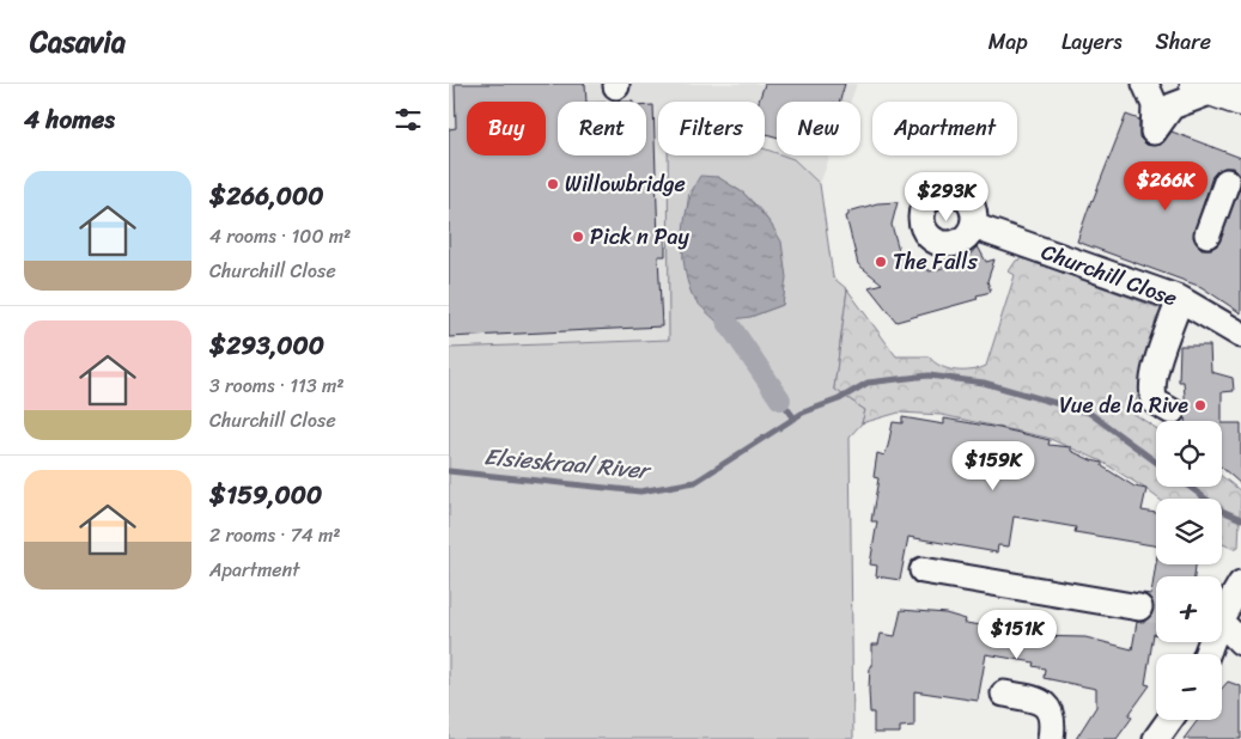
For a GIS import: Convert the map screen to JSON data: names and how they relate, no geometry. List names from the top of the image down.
{
  "streets": {
    "street": ["Churchill Close"]
  },
  "water": ["Elsieskraal River"],
  "places": [
    "Willowbridge",
    "Pick n Pay",
    "The Falls",
    "Vue de la Rive"
  ],
  "page": {
    "header": "Casavia",
    "nav": ["Map", "Layers", "Share"],
    "heading": "4 homes",
    "chip": [
      "Buy",
      "Rent",
      "Filters",
      "New",
      "Apartment"
    ],
    "list": [
      {
        "name": "$266,000",
        "note": "4 rooms · 100 m² · Churchill Close"
      },
      {
        "name": "$293,000",
        "note": "3 rooms · 113 m² · Churchill Close"
      },
      {
        "name": "$159,000",
        "note": "2 rooms · 74 m² · Apartment"
      }
    ],
    "price": [
      "$266K",
      "$293K",
      "$159K",
      "$151K"
    ],
    "map_buttons": ["+", "−"]
  }
}
